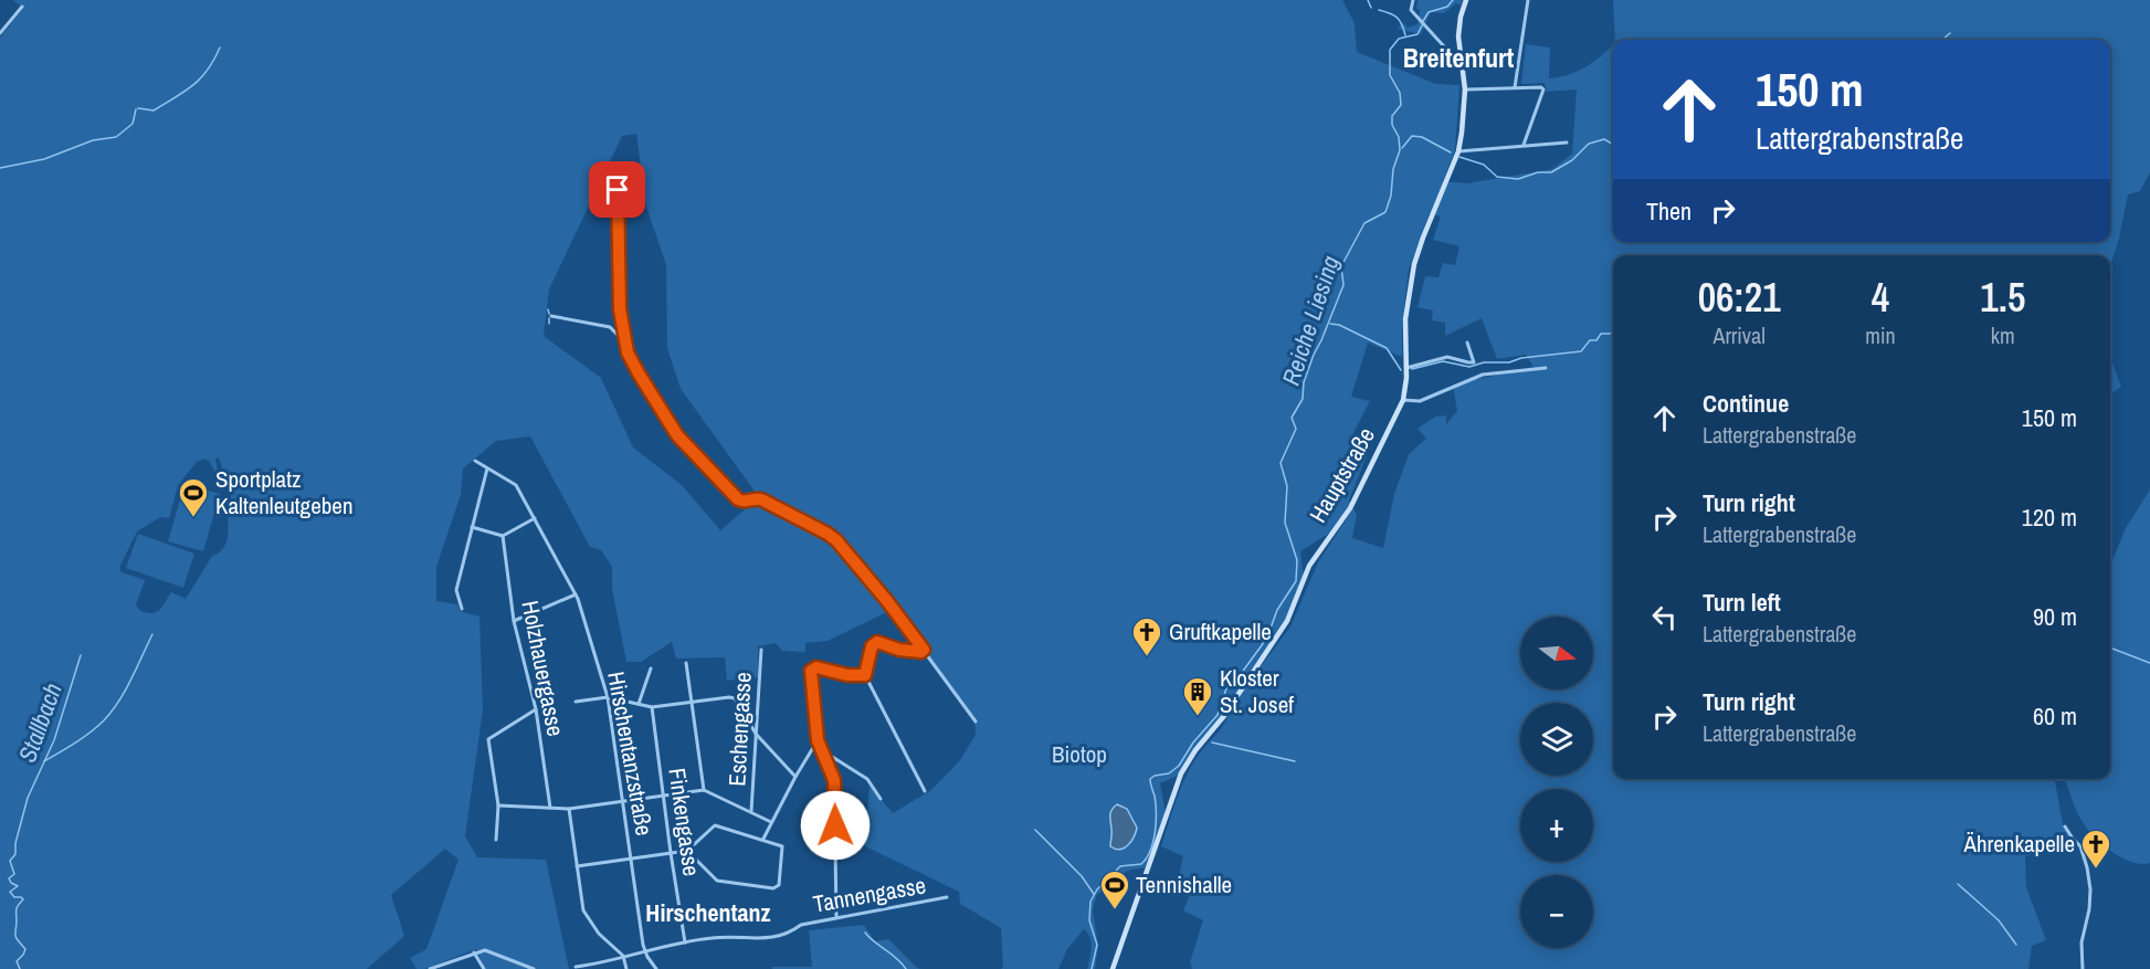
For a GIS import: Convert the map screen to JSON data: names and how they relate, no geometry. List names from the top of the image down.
{
  "streets": {
    "main road": ["Hauptstraße"],
    "street": [
      "Holzhauergasse",
      "Eschengasse",
      "Hirschentanzstraße",
      "Finkengasse",
      "Tannengasse"
    ]
  },
  "crossings": [
    ["Hirschentanzstraße", "Tannengasse"],
    ["Finkengasse", "Tannengasse"]
  ],
  "districts": ["Breitenfurt", "Hirschentanz"],
  "water": ["Reiche Liesing", "Stallbach"],
  "parks": ["Biotop"],
  "places": {
    "sports": ["Sportplatz Kaltenleutgeben", "Tennishalle"],
    "church": ["Gruftkapelle", "Ährenkapelle"],
    "building": ["Kloster St. Josef"]
  },
  "north": "right",
  "page": {
    "turn": ["150 m", "Lattergrabenstraße"],
    "then": "Then",
    "eta": [
      "06:21",
      "Arrival",
      "4",
      "min",
      "1.5",
      "km"
    ],
    "list": [
      {
        "name": "Continue",
        "note": "Lattergrabenstraße",
        "value": "150 m"
      },
      {
        "name": "Turn right",
        "note": "Lattergrabenstraße",
        "value": "120 m"
      },
      {
        "name": "Turn left",
        "note": "Lattergrabenstraße",
        "value": "90 m"
      },
      {
        "name": "Turn right",
        "note": "Lattergrabenstraße",
        "value": "60 m"
      }
    ],
    "map_buttons": ["+", "−"]
  }
}
